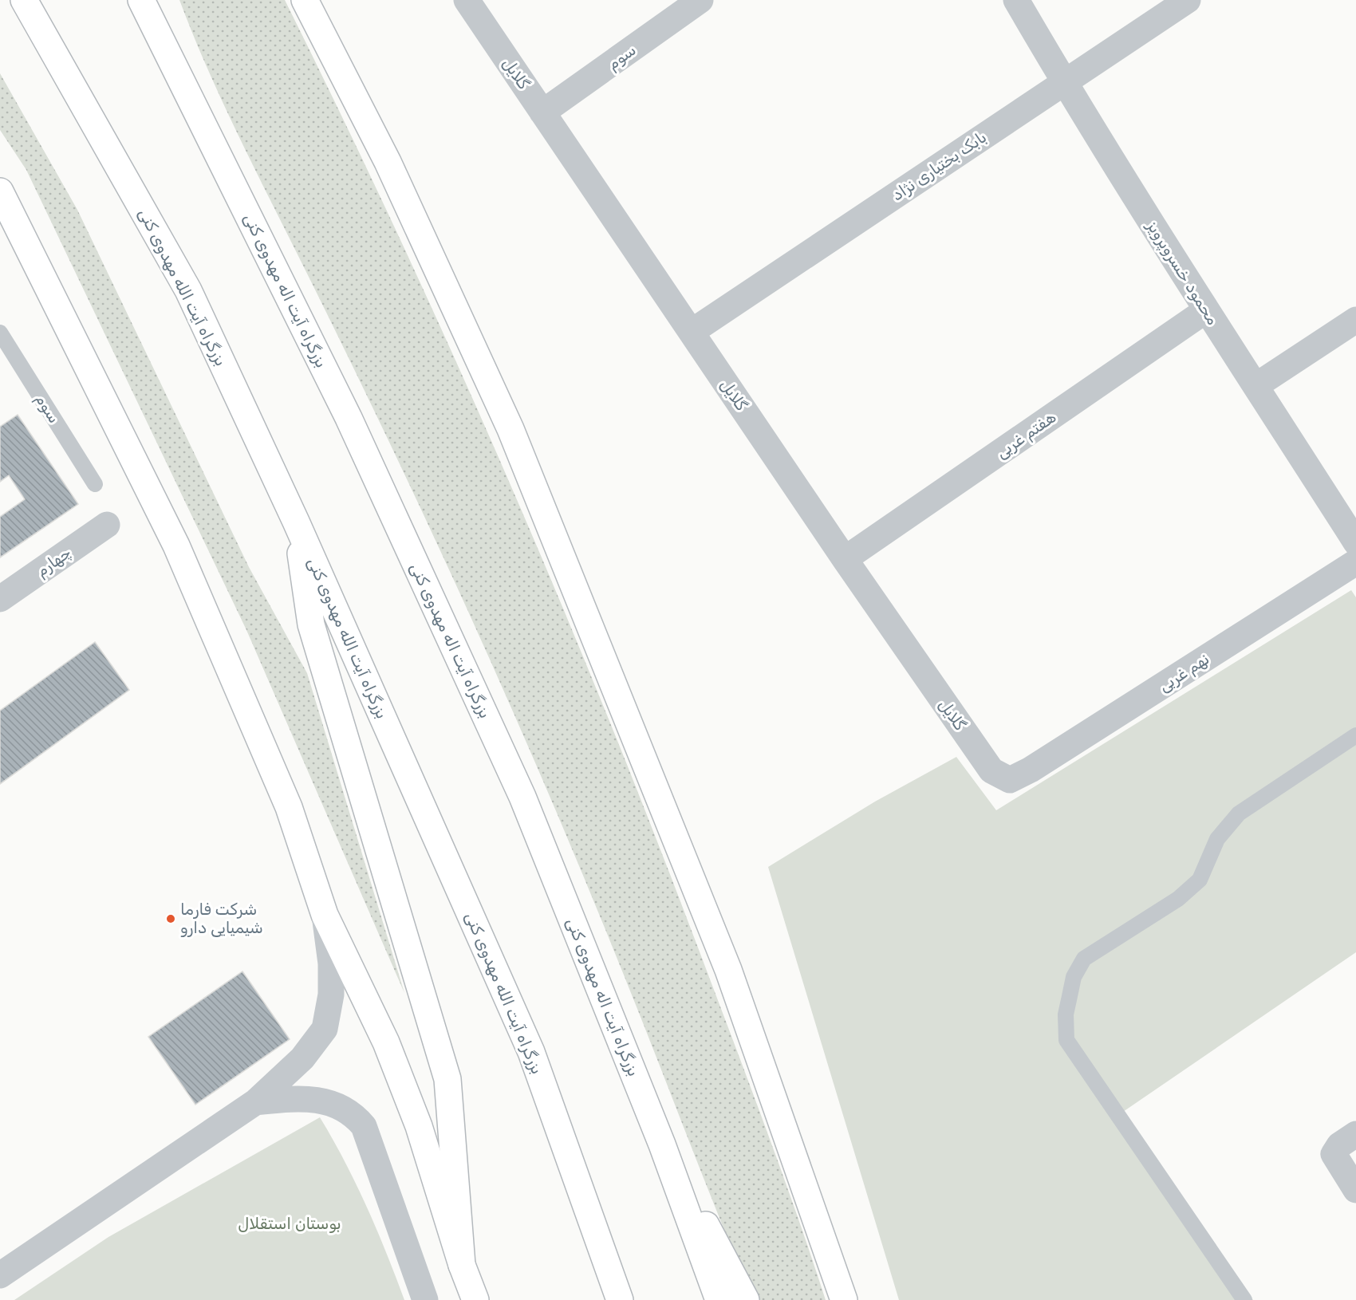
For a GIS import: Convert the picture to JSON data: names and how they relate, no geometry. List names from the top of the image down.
{
  "streets": {
    "main road": ["بزرگراه آیت الله مهدوی کنی", "بزرگراه آیت اله مهدوی کنی"],
    "street": [
      "سوم",
      "گلایل",
      "بابک بختیاری نژاد",
      "محمود خسروپرویز",
      "هفتم غربی",
      "چهارم",
      "نهم غربی"
    ]
  },
  "crossings": [
    ["سوم", "گلایل"],
    ["گلایل", "بابک بختیاری نژاد"],
    ["گلایل", "هفتم غربی"],
    ["گلایل", "نهم غربی"],
    ["بابک بختیاری نژاد", "محمود خسروپرویز"],
    ["محمود خسروپرویز", "هفتم غربی"]
  ],
  "parks": ["بوستان استقلال"],
  "places": ["شرکت فارما شیمیایی دارو"]
}
